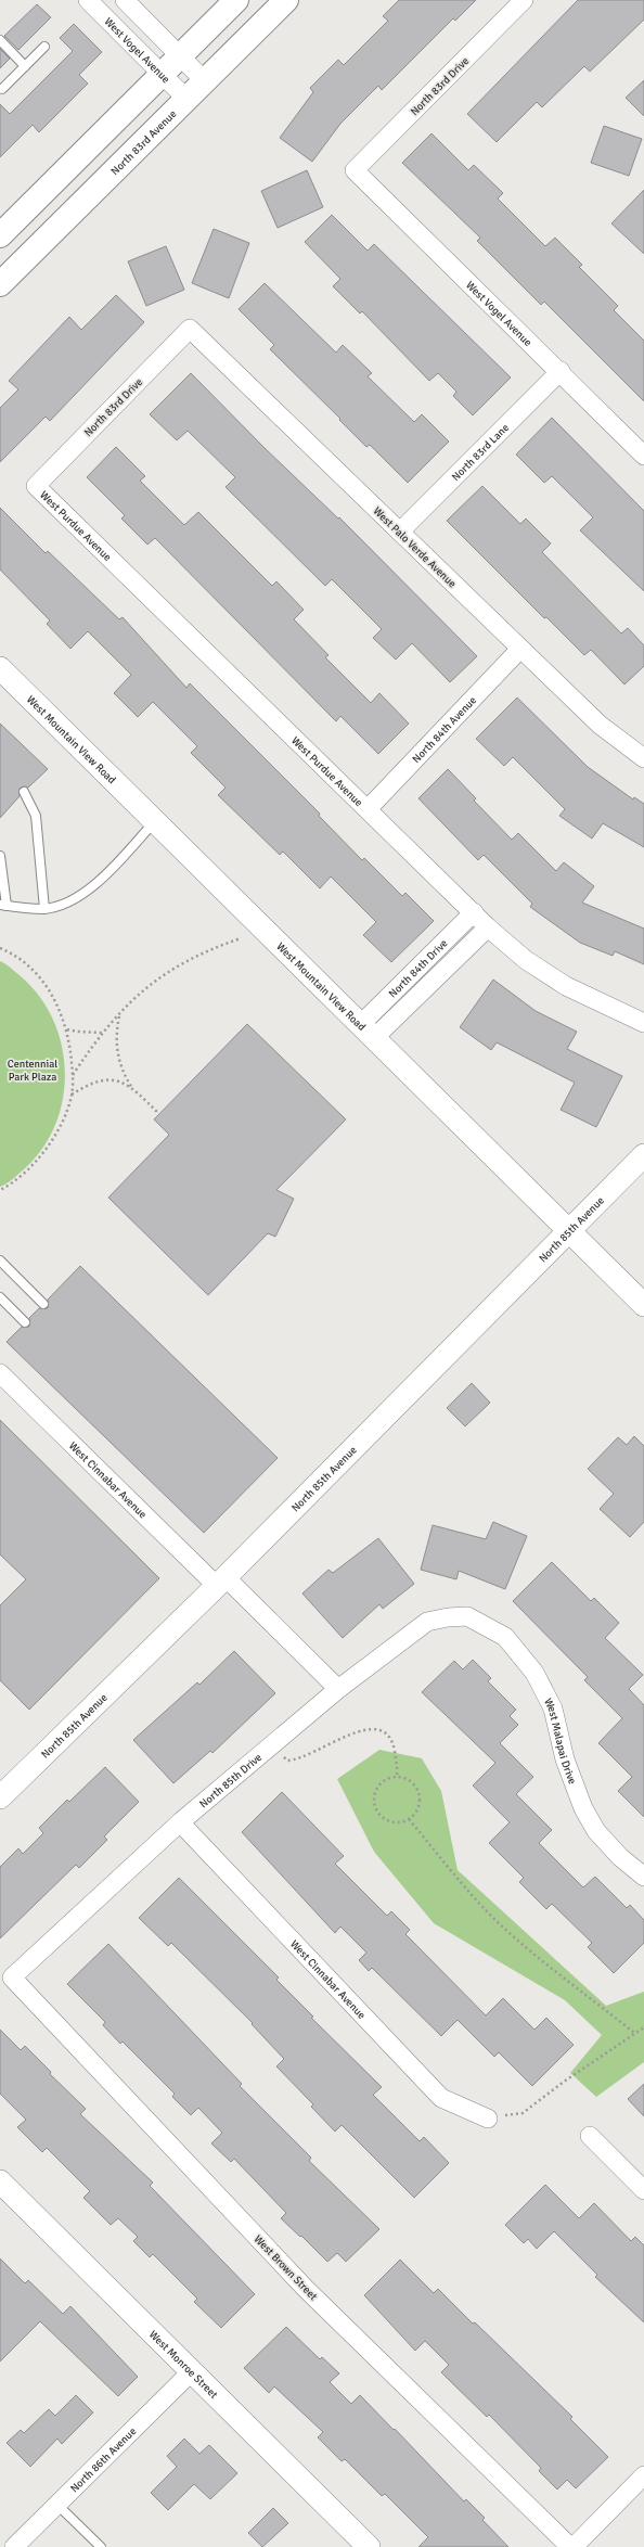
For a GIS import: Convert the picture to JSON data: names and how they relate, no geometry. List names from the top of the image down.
{
  "streets": {
    "main road": ["North 83rd Avenue"],
    "street": [
      "West Vogel Avenue",
      "North 83rd Drive",
      "North 83rd Lane",
      "West Purdue Avenue",
      "West Palo Verde Avenue",
      "North 84th Avenue",
      "West Mountain View Road",
      "North 84th Drive",
      "North 85th Avenue",
      "West Cinnabar Avenue",
      "West Malapai Drive",
      "North 85th Drive",
      "West Brown Street",
      "West Monroe Street",
      "North 86th Avenue"
    ]
  },
  "crossings": [
    ["West Vogel Avenue", "North 83rd Drive"],
    ["West Vogel Avenue", "North 83rd Avenue"],
    ["West Vogel Avenue", "North 83rd Lane"],
    ["North 83rd Drive", "West Purdue Avenue"],
    ["North 83rd Drive", "West Palo Verde Avenue"],
    ["North 83rd Lane", "West Palo Verde Avenue"],
    ["West Purdue Avenue", "North 84th Avenue"],
    ["West Purdue Avenue", "North 84th Drive"],
    ["West Palo Verde Avenue", "North 84th Avenue"],
    ["West Mountain View Road", "North 84th Drive"],
    ["West Mountain View Road", "North 85th Avenue"],
    ["North 85th Avenue", "West Cinnabar Avenue"],
    ["West Cinnabar Avenue", "North 85th Drive"],
    ["West Malapai Drive", "North 85th Drive"],
    ["North 85th Drive", "West Brown Street"],
    ["West Monroe Street", "North 86th Avenue"]
  ],
  "parks": ["Centennial Park Plaza"]
}
